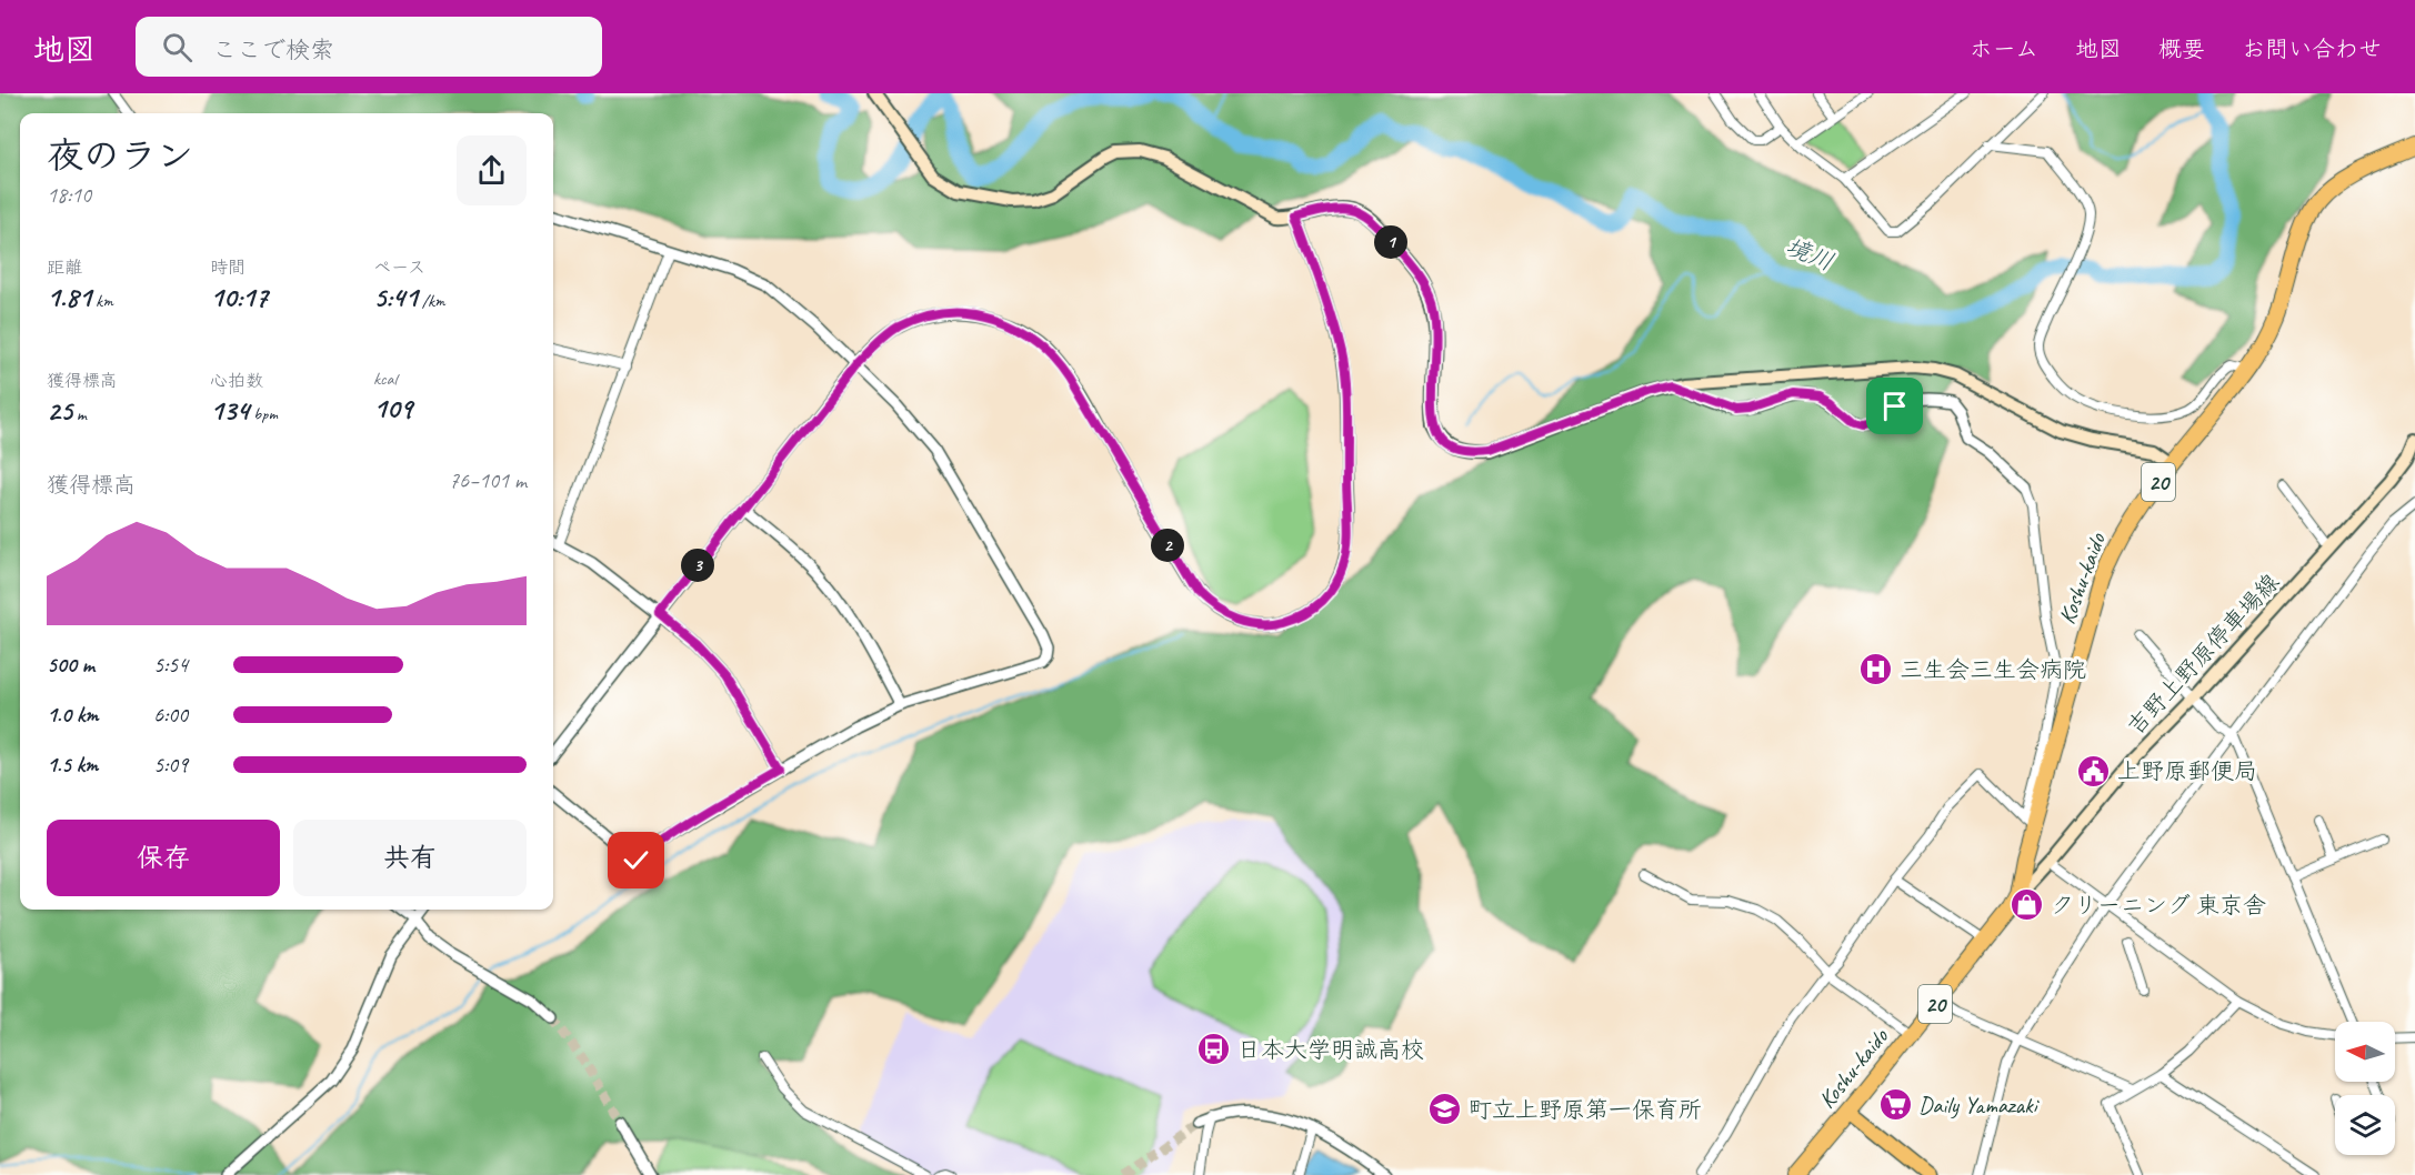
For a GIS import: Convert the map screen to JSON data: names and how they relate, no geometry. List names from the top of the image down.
{
  "streets": {
    "highway": ["20", "Koshu-kaido"],
    "main road": ["吉野上野原停車場線"]
  },
  "crossings": [
    ["Koshu-kaido", "吉野上野原停車場線"]
  ],
  "water": ["境川"],
  "places": {
    "hospital": ["三生会三生会病院"],
    "public building": ["上野原郵便局"],
    "shop": ["クリーニング 東京舎"],
    "bus stop": ["日本大学明誠高校"],
    "supermarket": ["Daily Yamazaki"],
    "school or university": ["町立上野原第一保育所"]
  },
  "north": "left",
  "page": {
    "header": "地図",
    "search": "ここで検索",
    "nav": [
      "ホーム",
      "地図",
      "概要",
      "お問い合わせ"
    ],
    "heading": ["夜のラン", "18:10"],
    "pins": ["1", "2", "3"],
    "stats": [
      ["距離", "1.81 km"],
      ["時間", "10:17"],
      ["ペース", "5:41 /km"],
      ["獲得標高", "25 m"],
      ["心拍数", "134 bpm"],
      ["kcal", "109"]
    ],
    "chart": ["獲得標高", "76–101 m"],
    "list": [
      {
        "name": "500 m",
        "note": "5:54"
      },
      {
        "name": "1.0 km",
        "note": "6:00"
      },
      {
        "name": "1.5 km",
        "note": "5:09"
      }
    ],
    "buttons": ["保存", "共有"]
  }
}
